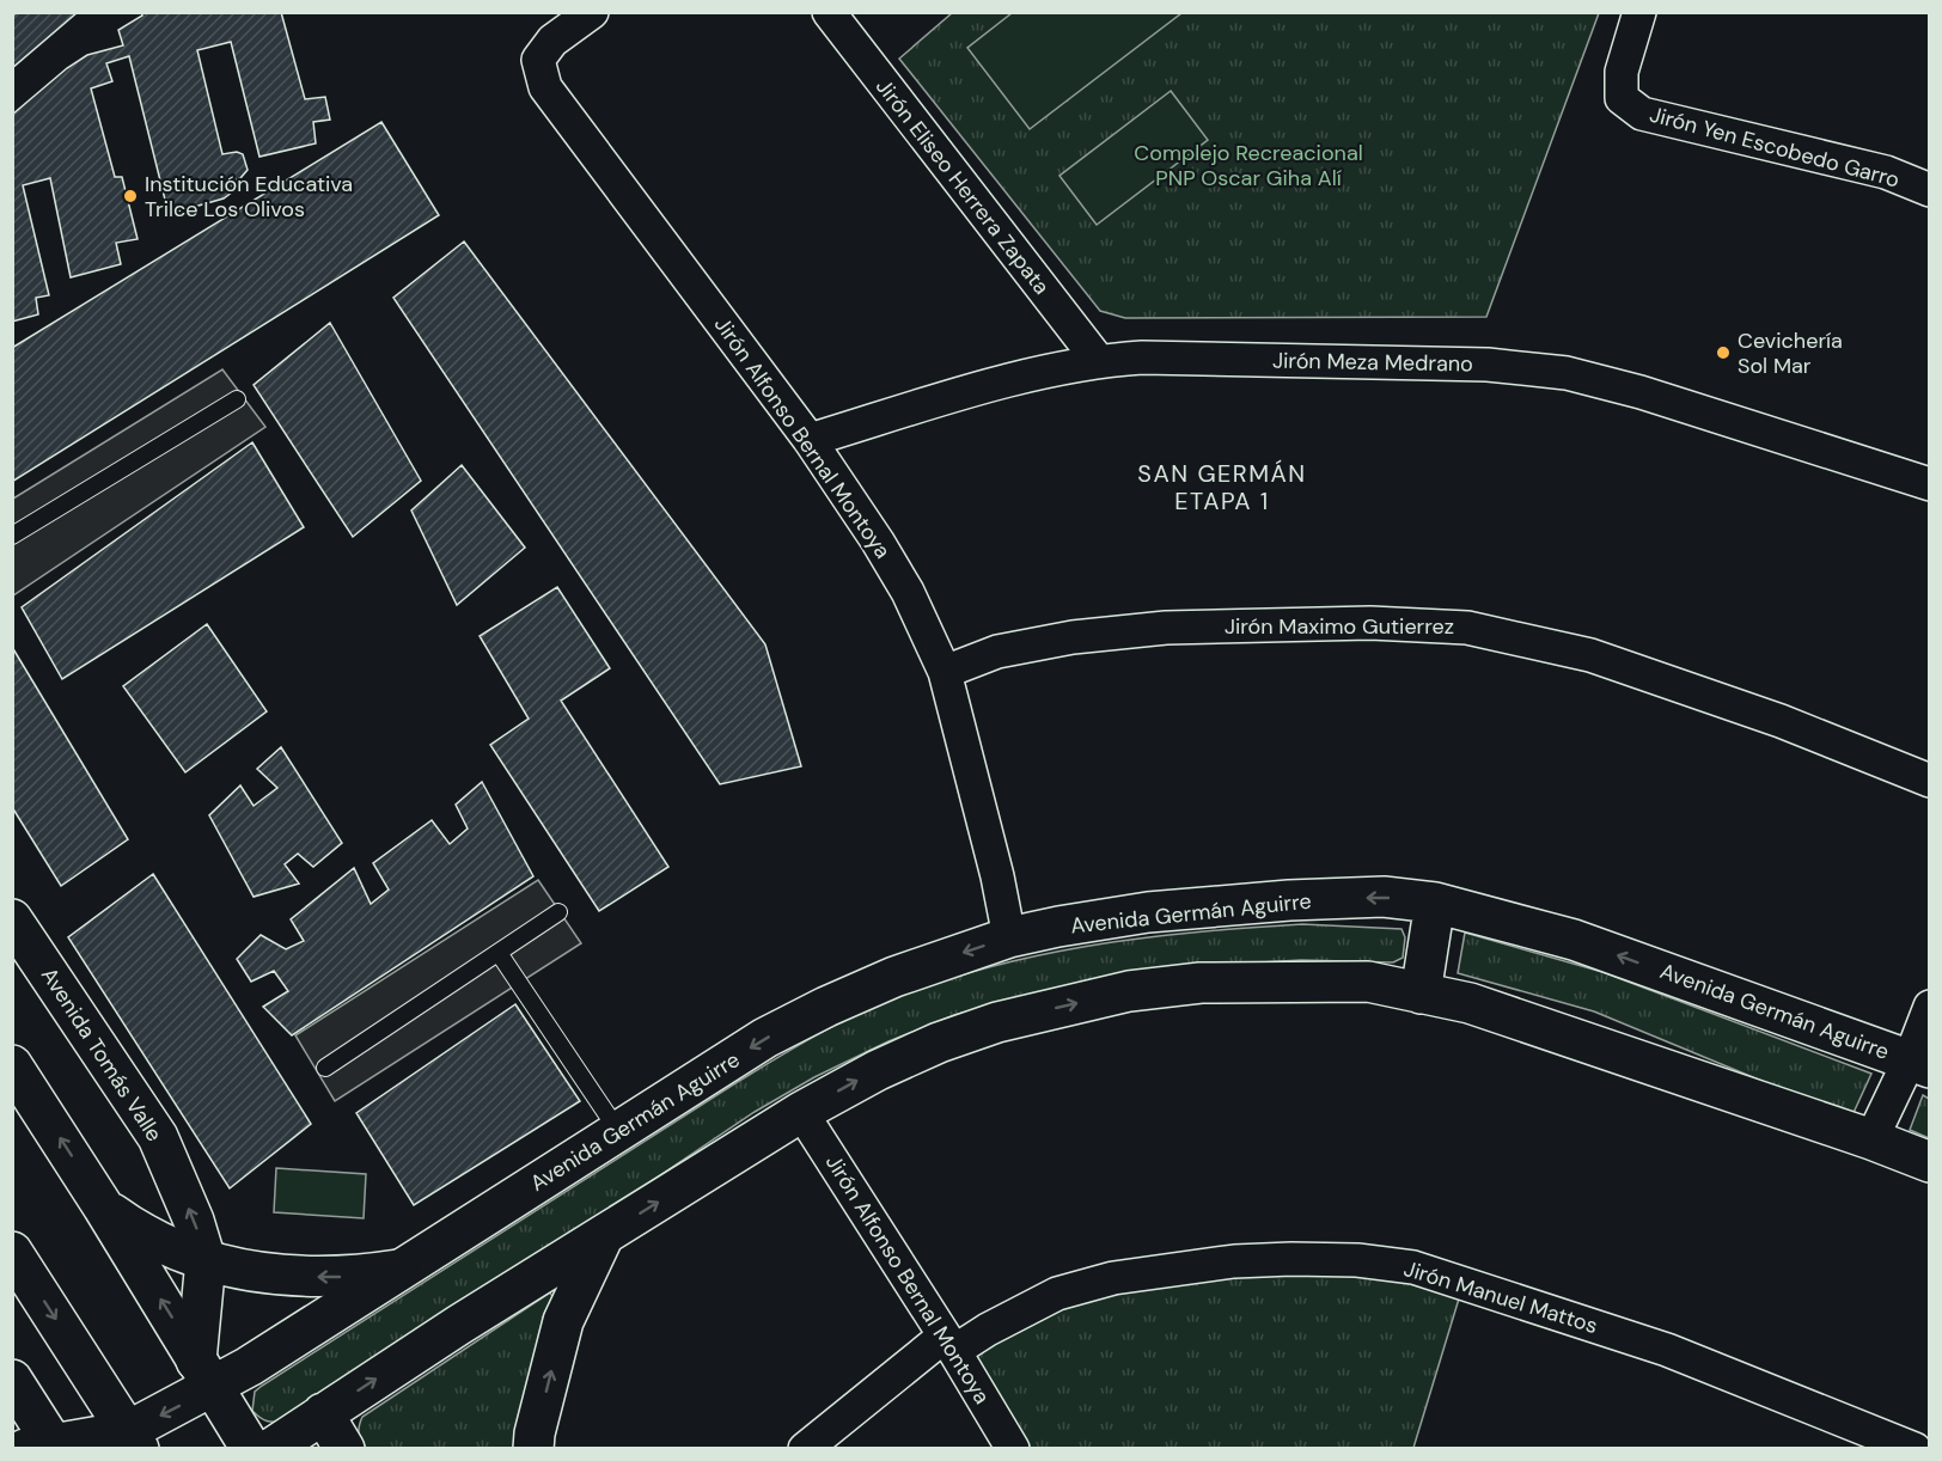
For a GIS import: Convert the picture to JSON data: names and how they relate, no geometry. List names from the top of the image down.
{
  "streets": {
    "main road": ["Avenida Germán Aguirre", "Avenida Tomás Valle"],
    "street": [
      "Jirón Yen Escobedo Garro",
      "Jirón Eliseo Herrera Zapata",
      "Jirón Meza Medrano",
      "Jirón Alfonso Bernal Montoya",
      "Jirón Maximo Gutierrez",
      "Jirón Manuel Mattos"
    ]
  },
  "crossings": [
    ["Jirón Eliseo Herrera Zapata", "Jirón Meza Medrano"],
    ["Jirón Meza Medrano", "Jirón Alfonso Bernal Montoya"],
    ["Jirón Alfonso Bernal Montoya", "Jirón Maximo Gutierrez"],
    ["Jirón Alfonso Bernal Montoya", "Avenida Germán Aguirre"],
    ["Jirón Alfonso Bernal Montoya", "Jirón Manuel Mattos"],
    ["Avenida Germán Aguirre", "Avenida Tomás Valle"]
  ],
  "districts": ["SAN GERMÁN ETAPA 1"],
  "parks": ["Complejo Recreacional PNP Oscar Giha Alí"],
  "places": ["Institución Educativa Trilce Los Olivos", "Cevichería Sol Mar"]
}
